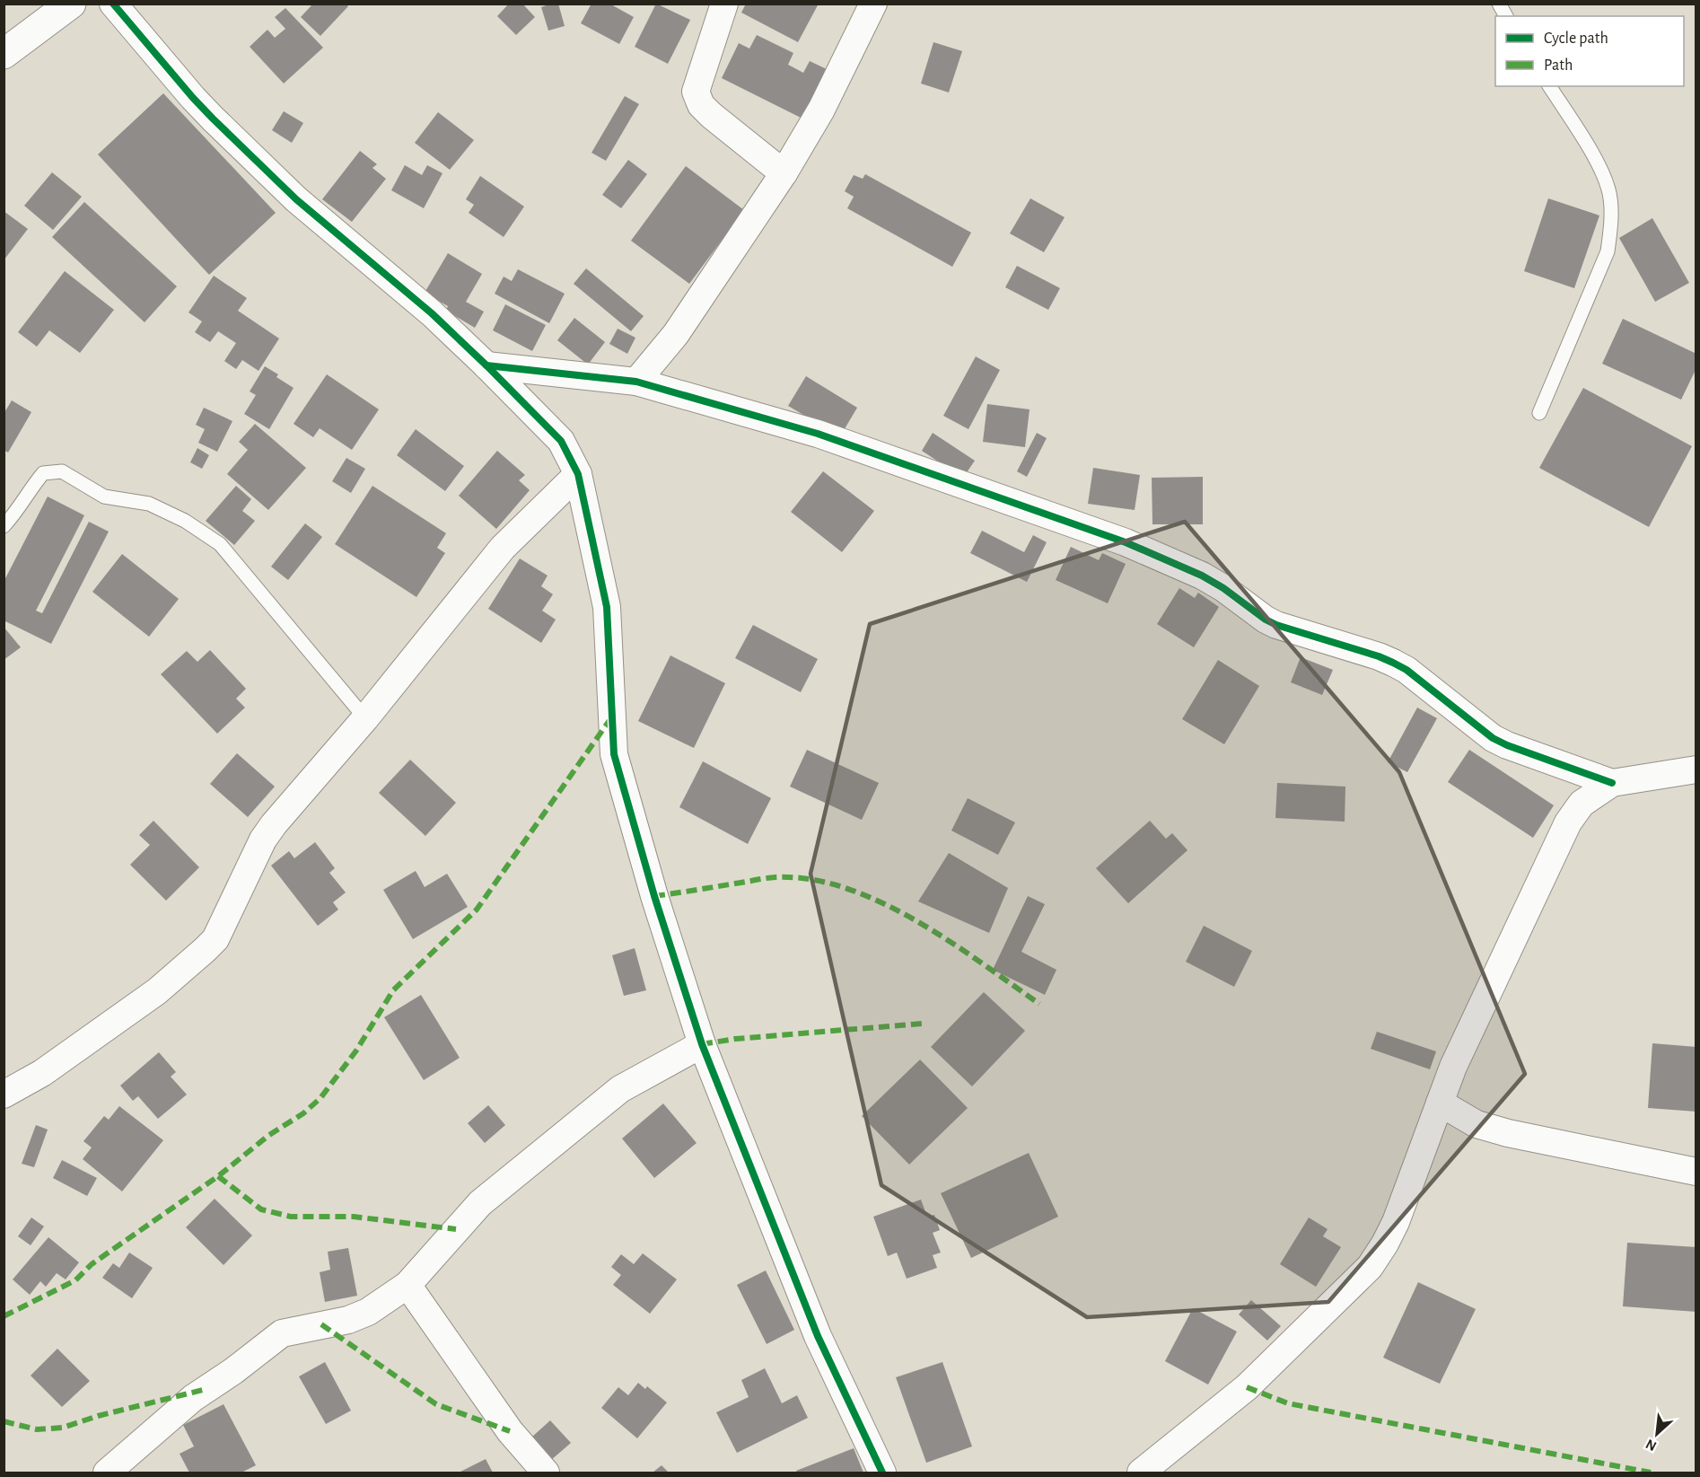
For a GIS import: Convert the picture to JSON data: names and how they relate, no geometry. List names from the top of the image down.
{
  "legend": ["Cycle path", "Path"],
  "north": "bottom left"
}
